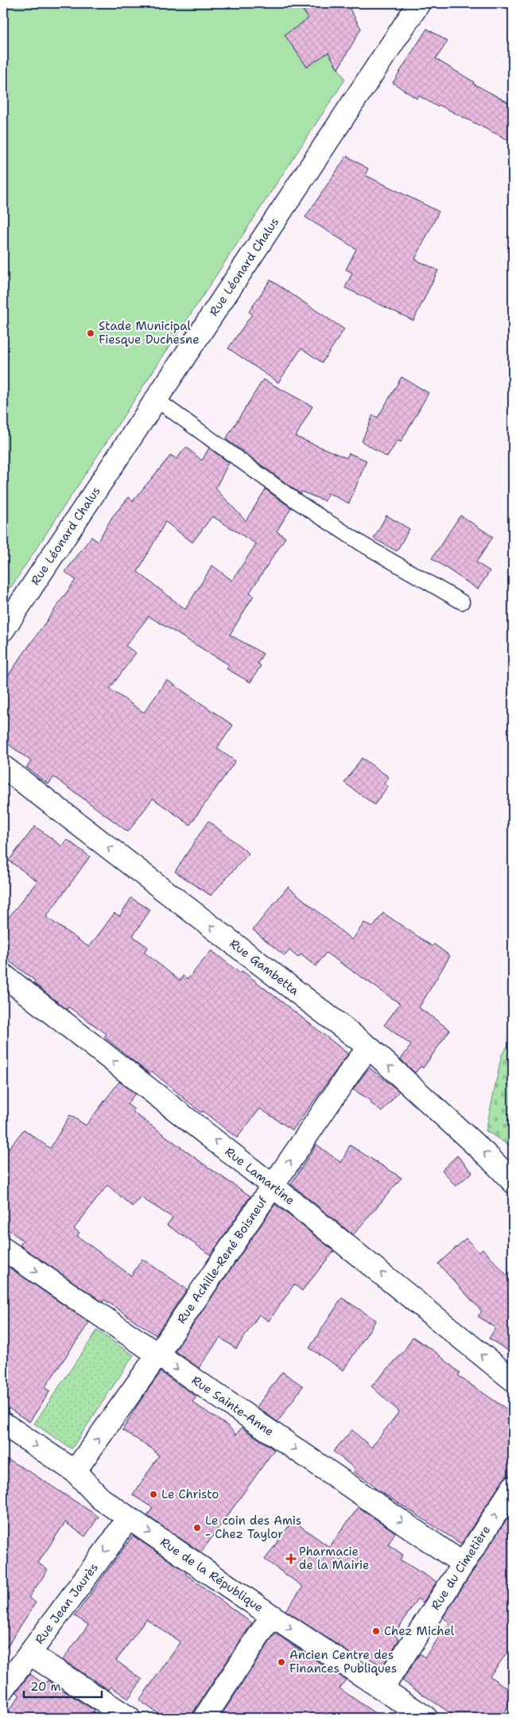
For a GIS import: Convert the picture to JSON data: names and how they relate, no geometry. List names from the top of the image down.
{
  "streets": {
    "street": [
      "Rue Léonard Chalus",
      "Rue Gambetta",
      "Rue Lamartine",
      "Rue Achille-René Boisneuf",
      "Rue Sainte-Anne",
      "Rue du Cimetière",
      "Rue de la République",
      "Rue Jean Jaurès"
    ]
  },
  "crossings": [
    ["Rue Gambetta", "Rue Achille-René Boisneuf"],
    ["Rue Lamartine", "Rue Achille-René Boisneuf"],
    ["Rue Achille-René Boisneuf", "Rue Sainte-Anne"],
    ["Rue Achille-René Boisneuf", "Rue de la République"],
    ["Rue Sainte-Anne", "Rue du Cimetière"],
    ["Rue du Cimetière", "Rue de la République"],
    ["Rue de la République", "Rue Jean Jaurès"]
  ],
  "one_way": [
    "Rue Gambetta",
    "Rue Lamartine",
    "Rue Achille-René Boisneuf",
    "Rue Sainte-Anne",
    "Rue du Cimetière",
    "Rue de la République"
  ],
  "places": {
    "other": [
      "Stade Municipal Fiesque Duchesne",
      "Le Christo",
      "Le coin des Amis - Chez Taylor",
      "Chez Michel",
      "Ancien Centre des Finances Publiques"
    ],
    "health": ["Pharmacie de la Mairie"]
  },
  "scale_bar": "20 m"
}
